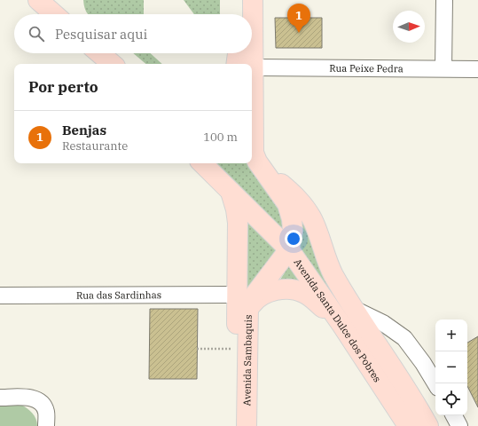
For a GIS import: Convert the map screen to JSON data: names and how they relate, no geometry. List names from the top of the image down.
{
  "streets": {
    "main road": ["Avenida Santa Dulce dos Pobres", "Avenida Sambaquis"],
    "street": ["Rua Peixe Pedra", "Rua das Sardinhas"]
  },
  "crossings": [
    ["Rua das Sardinhas", "Avenida Sambaquis"],
    ["Avenida Santa Dulce dos Pobres", "Avenida Sambaquis"]
  ],
  "north": "right",
  "page": {
    "pins": "1",
    "search": "Pesquisar aqui",
    "heading": "Por perto",
    "list": [
      {
        "mark": "1",
        "name": "Benjas",
        "note": "Restaurante",
        "value": "100 m"
      }
    ],
    "map_buttons": ["+", "−"]
  }
}
